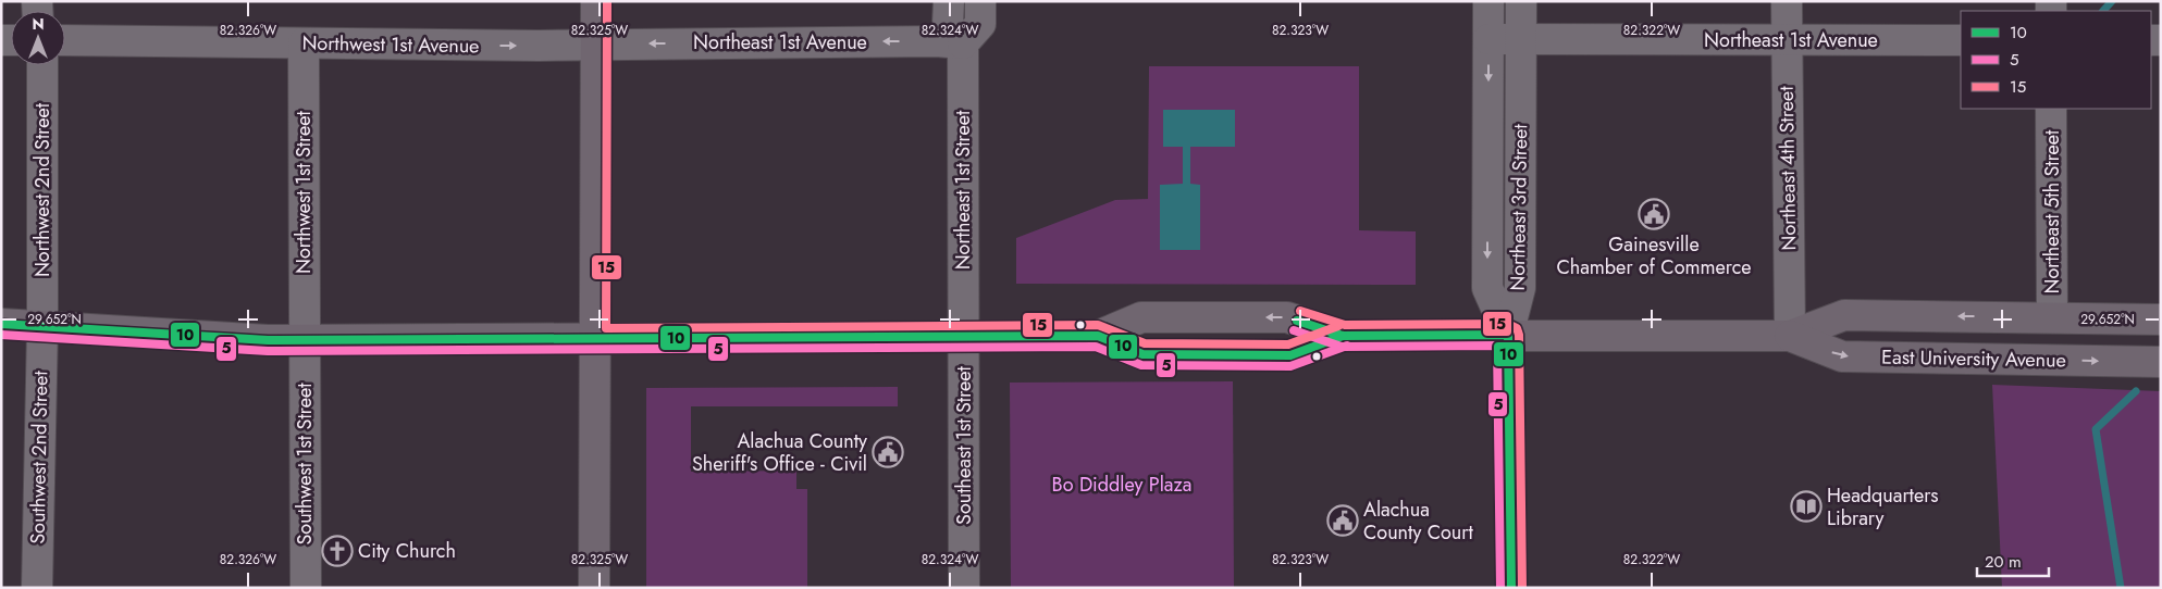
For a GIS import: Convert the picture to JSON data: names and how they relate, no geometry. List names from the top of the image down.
{
  "streets": {
    "main road": ["East University Avenue"],
    "street": [
      "Northeast 1st Avenue",
      "Northwest 1st Avenue",
      "Northeast 4th Street",
      "Northwest 2nd Street",
      "Northeast 1st Street",
      "Northwest 1st Street",
      "Northeast 3rd Street",
      "Northeast 5th Street",
      "Southeast 1st Street",
      "Southwest 2nd Street",
      "Southwest 1st Street"
    ]
  },
  "crossings": [
    ["Northeast 1st Avenue", "Northwest 1st Avenue"],
    ["Northeast 1st Avenue", "Northeast 4th Street"],
    ["Northeast 1st Avenue", "Northeast 1st Street"],
    ["Northeast 1st Avenue", "Northeast 3rd Street"],
    ["Northwest 1st Avenue", "Northwest 1st Street"],
    ["Northeast 4th Street", "East University Avenue"],
    ["Northwest 2nd Street", "East University Avenue"],
    ["Northwest 2nd Street", "Southwest 2nd Street"],
    ["Northeast 1st Street", "East University Avenue"],
    ["Northeast 1st Street", "Southeast 1st Street"],
    ["Northwest 1st Street", "East University Avenue"],
    ["Northwest 1st Street", "Southwest 1st Street"],
    ["Northeast 3rd Street", "East University Avenue"],
    ["Northeast 5th Street", "East University Avenue"],
    ["East University Avenue", "Southeast 1st Street"],
    ["East University Avenue", "Southwest 2nd Street"],
    ["East University Avenue", "Southwest 1st Street"]
  ],
  "one_way": ["Northeast 1st Avenue", "Northwest 1st Avenue"],
  "parks": ["Bo Diddley Plaza"],
  "places": {
    "public building": ["Gainesville Chamber of Commerce", "Alachua County Sheriff's Office - Civil", "Alachua County Court"],
    "library": ["Headquarters Library"],
    "church": ["City Church"]
  },
  "lines": ["transit line 15", "transit line 10", "transit line 5"],
  "legend": ["10", "5", "15"],
  "scale_bar": "20 m",
  "north": "top",
  "coordinates": [
    "82.326°W",
    "82.325°W",
    "82.324°W",
    "82.323°W",
    "82.322°W",
    "29.652°N"
  ]
}
